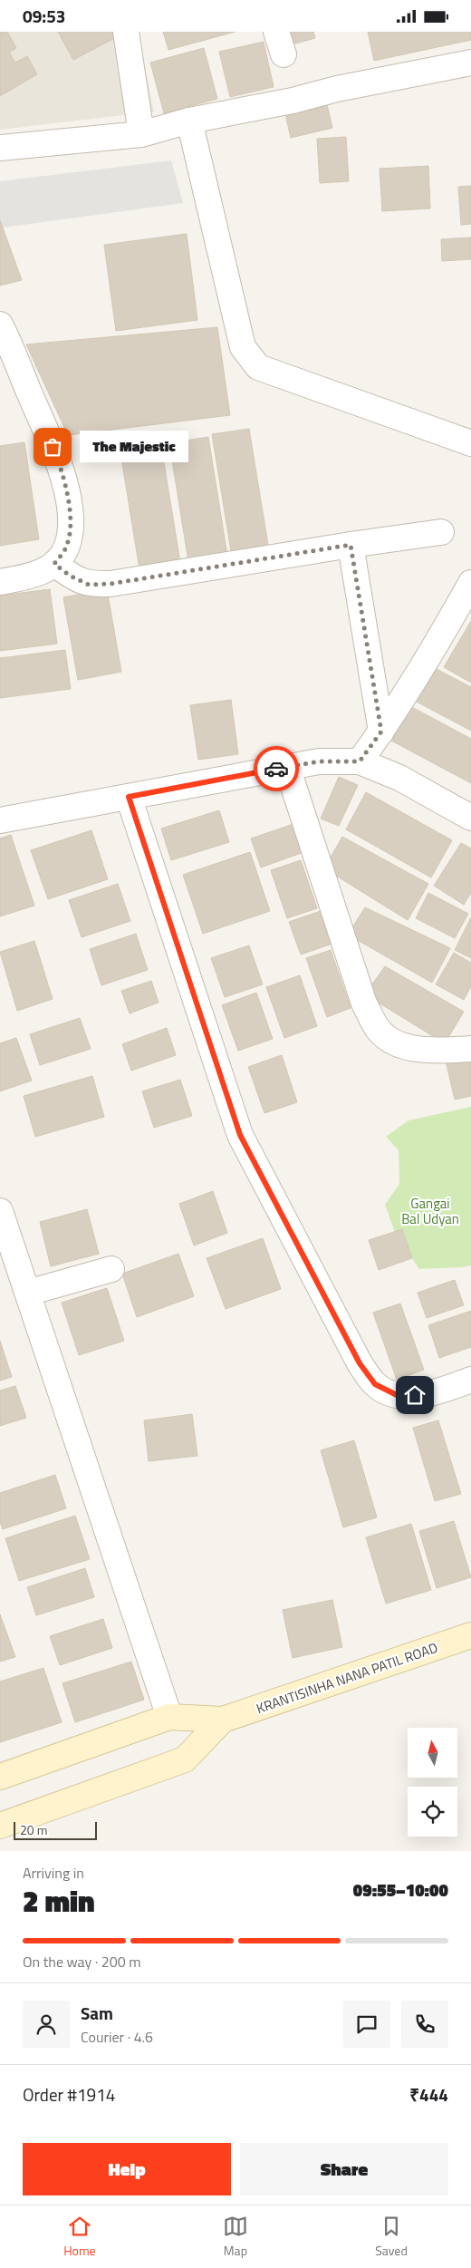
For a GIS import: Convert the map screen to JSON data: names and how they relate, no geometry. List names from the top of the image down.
{
  "streets": {
    "main road": ["KRANTISINHA NANA PATIL ROAD"]
  },
  "parks": ["Gangai Bal Udyan"],
  "places": ["The Majestic"],
  "scale_bar": "20 m",
  "north": "top",
  "page": {
    "status": "09:53",
    "bubble": "The Majestic",
    "scale": "20 m",
    "heading": ["2 min", "Arriving in", "09:55–10:00"],
    "panel": [
      "Sam",
      "Courier · 4.6",
      "Order #1914",
      "₹444"
    ],
    "bar": "On the way · 200 m",
    "buttons": ["Help", "Share"],
    "tabs": ["Home", "Map", "Saved"]
  }
}
